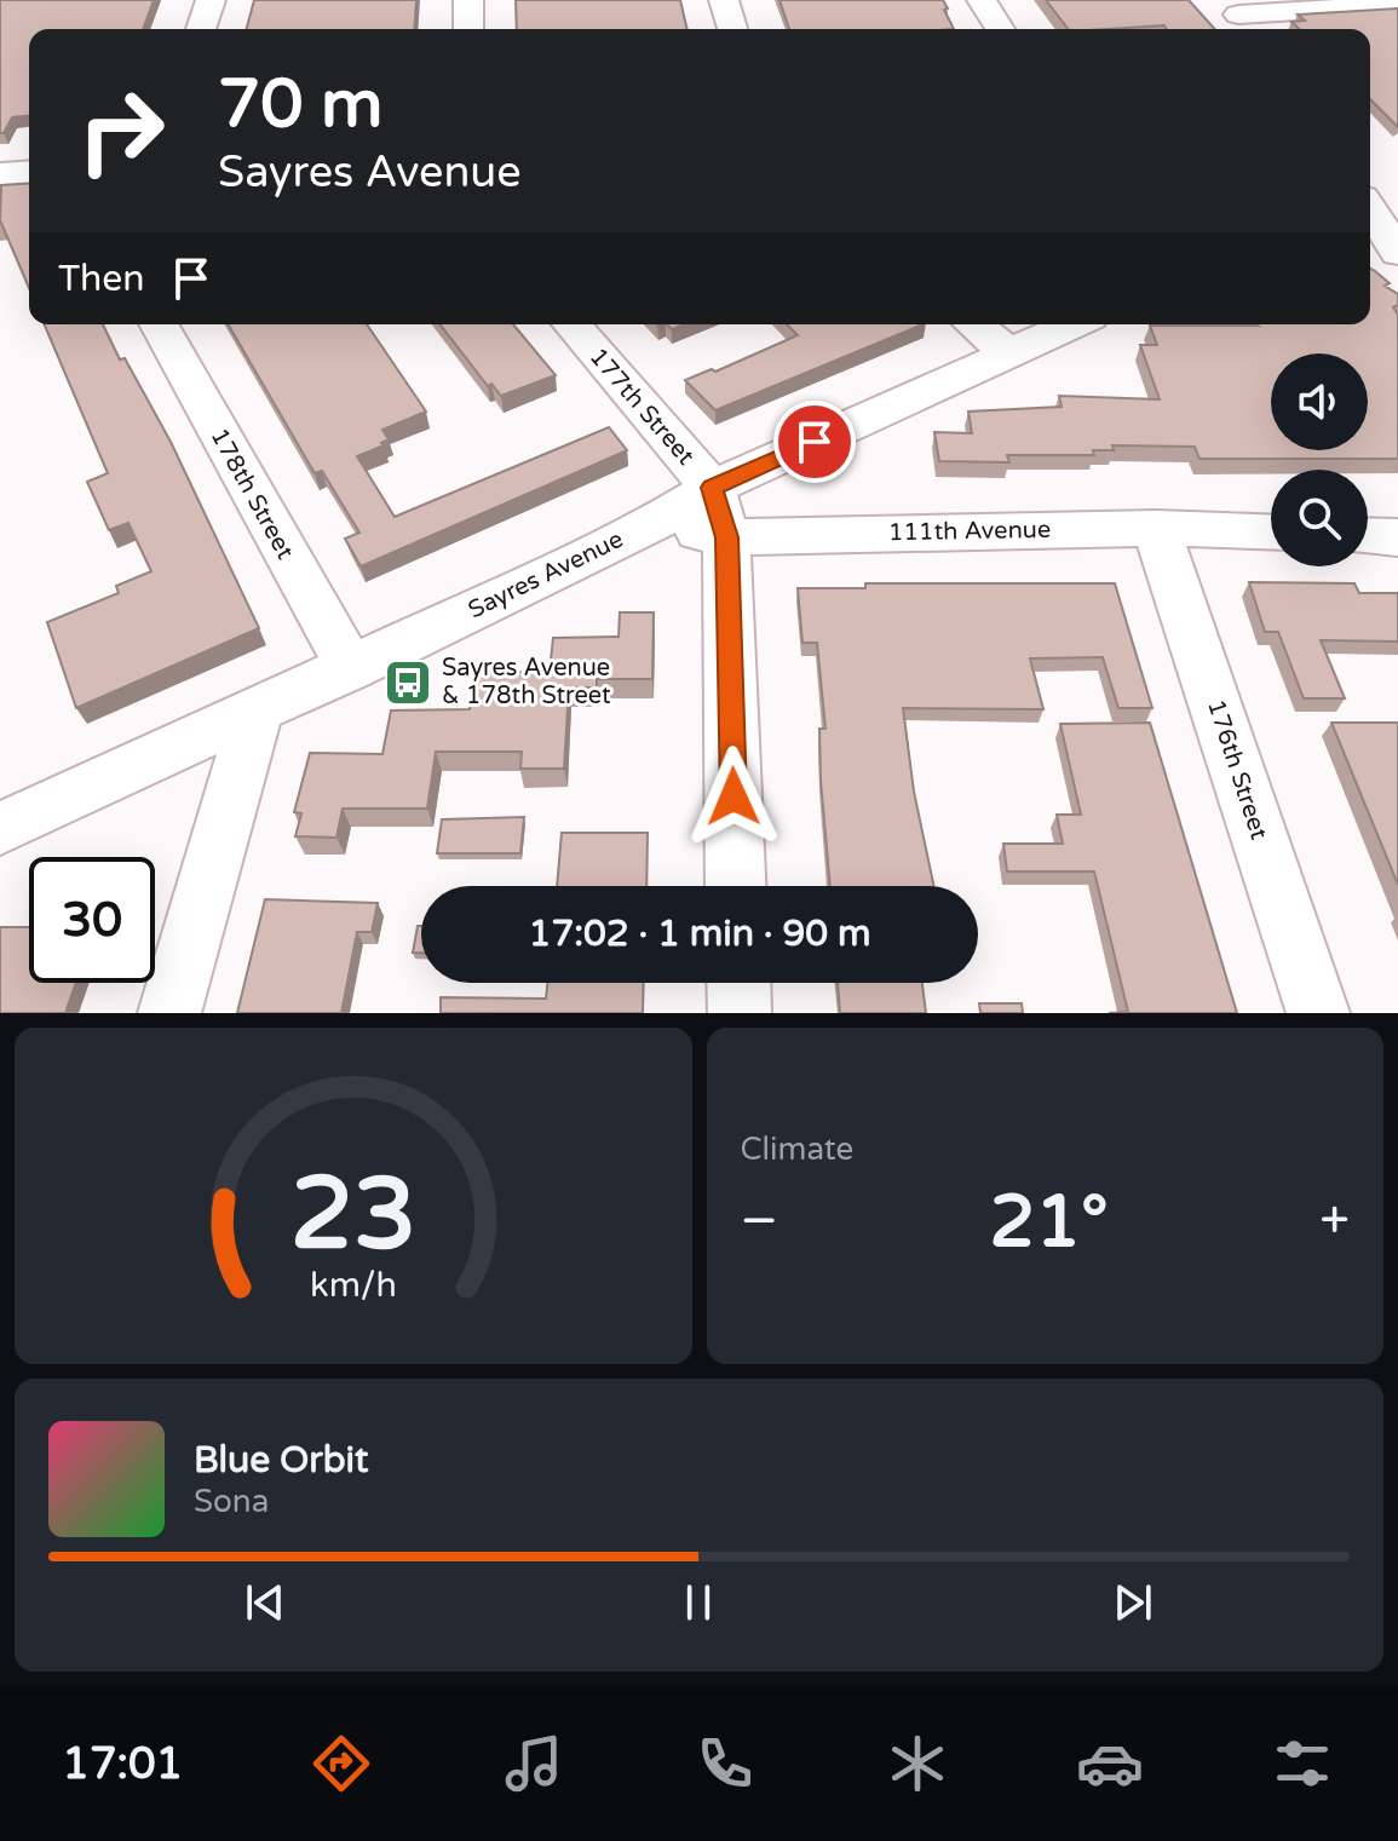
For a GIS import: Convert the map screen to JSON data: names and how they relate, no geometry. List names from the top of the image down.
{
  "streets": {
    "street": [
      "177th Street",
      "178th Street",
      "111th Avenue",
      "Sayres Avenue",
      "176th Street"
    ]
  },
  "crossings": [
    ["177th Street", "111th Avenue"],
    ["178th Street", "Sayres Avenue"],
    ["111th Avenue", "Sayres Avenue"],
    ["111th Avenue", "176th Street"]
  ],
  "places": {
    "bus stop": ["Sayres Avenue & 178th Street"]
  },
  "page": {
    "turn": ["70 m", "Sayres Avenue"],
    "then": "Then",
    "limit": "30",
    "trip": "17:02 · 1 min · 90 m",
    "tile": "Climate",
    "heat": ["−", "21°", "+"],
    "song": ["Blue Orbit", "Sona"],
    "tabs": "17:01",
    "gauge": ["23", "km/h"]
  }
}
